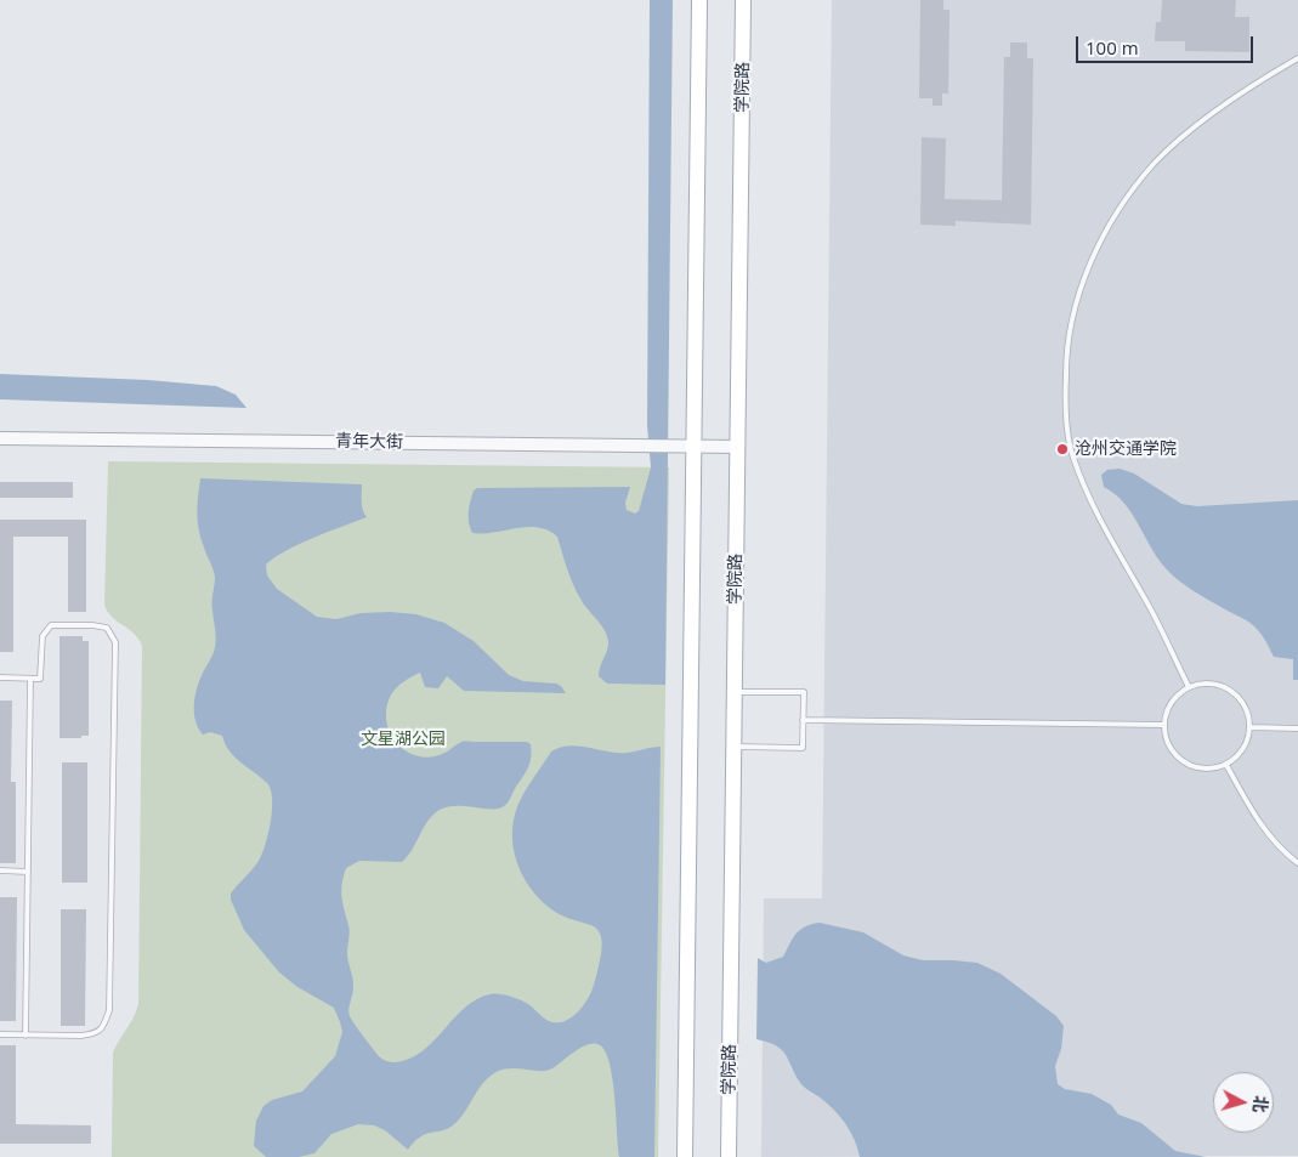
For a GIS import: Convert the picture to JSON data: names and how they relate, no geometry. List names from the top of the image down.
{
  "streets": {
    "main road": ["学院路"],
    "street": ["青年大街"]
  },
  "crossings": [
    ["学院路", "青年大街"]
  ],
  "parks": ["文星湖公园"],
  "places": ["沧州交通学院"],
  "scale_bar": "100 m",
  "north": "right"
}
